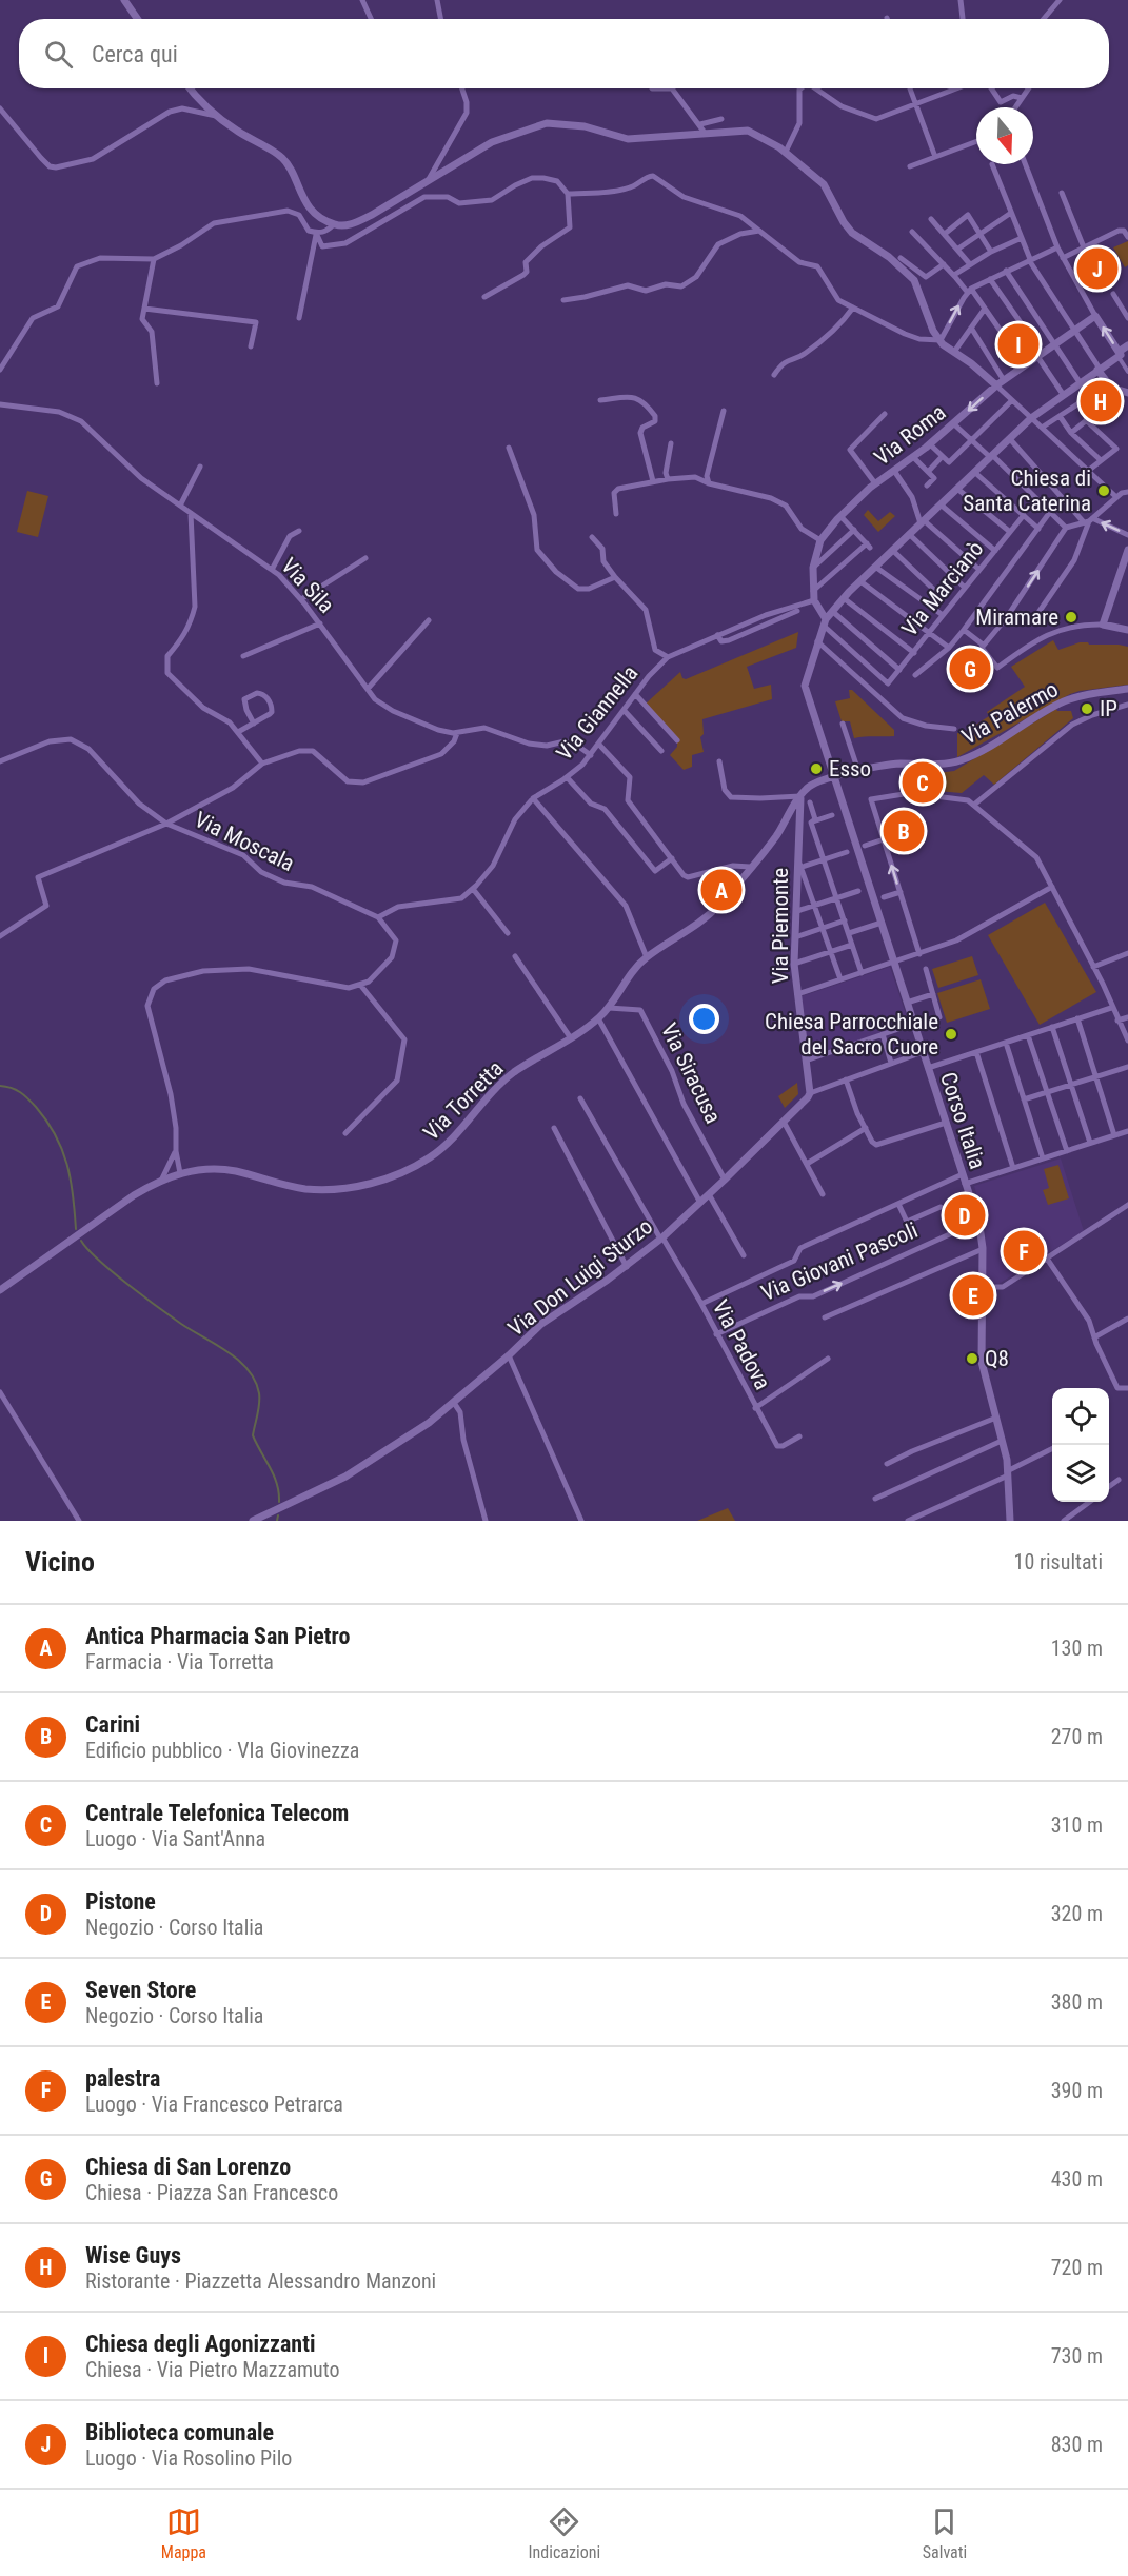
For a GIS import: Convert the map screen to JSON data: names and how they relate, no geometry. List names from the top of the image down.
{
  "streets": {
    "street": [
      "Via Roma",
      "Via Sila",
      "Via Marcianò",
      "Via Giannella",
      "Via Palermo",
      "Via Moscala",
      "Via Piemonte",
      "Via Siracusa",
      "Via Torretta",
      "Corso Italia",
      "Via Giovani Pascoli",
      "Via Don Luigi Sturzo",
      "Via Padova"
    ]
  },
  "crossings": [
    ["Via Roma", "Via Marcianò"],
    ["Via Roma", "Via Giannella"],
    ["Via Roma", "Corso Italia"],
    ["Via Sila", "Via Giannella"],
    ["Via Marcianò", "Corso Italia"],
    ["Via Giannella", "Via Moscala"],
    ["Via Palermo", "Via Torretta"],
    ["Via Palermo", "Corso Italia"],
    ["Via Piemonte", "Via Torretta"],
    ["Via Piemonte", "Via Don Luigi Sturzo"],
    ["Via Siracusa", "Via Torretta"],
    ["Via Siracusa", "Via Don Luigi Sturzo"],
    ["Via Torretta", "Corso Italia"],
    ["Corso Italia", "Via Giovani Pascoli"],
    ["Via Giovani Pascoli", "Via Padova"],
    ["Via Don Luigi Sturzo", "Via Padova"]
  ],
  "places": [
    "Chiesa di Santa Caterina",
    "Miramare",
    "IP",
    "Esso",
    "Chiesa Parrocchiale del Sacro Cuore",
    "Q8"
  ],
  "north": "bottom",
  "page": {
    "search": "Cerca qui",
    "pins": [
      "J",
      "I",
      "H",
      "G",
      "C",
      "B",
      "A",
      "D",
      "F",
      "E"
    ],
    "heading": ["Vicino", "10 risultati"],
    "list": [
      {
        "mark": "A",
        "name": "Antica Pharmacia San Pietro",
        "note": "Farmacia · Via Torretta",
        "value": "130 m"
      },
      {
        "mark": "B",
        "name": "Carini",
        "note": "Edificio pubblico · VIa Giovinezza",
        "value": "270 m"
      },
      {
        "mark": "C",
        "name": "Centrale Telefonica Telecom",
        "note": "Luogo · Via Sant'Anna",
        "value": "310 m"
      },
      {
        "mark": "D",
        "name": "Pistone",
        "note": "Negozio · Corso Italia",
        "value": "320 m"
      },
      {
        "mark": "E",
        "name": "Seven Store",
        "note": "Negozio · Corso Italia",
        "value": "380 m"
      },
      {
        "mark": "F",
        "name": "palestra",
        "note": "Luogo · Via Francesco Petrarca",
        "value": "390 m"
      },
      {
        "mark": "G",
        "name": "Chiesa di San Lorenzo",
        "note": "Chiesa · Piazza San Francesco",
        "value": "430 m"
      },
      {
        "mark": "H",
        "name": "Wise Guys",
        "note": "Ristorante · Piazzetta Alessandro Manzoni",
        "value": "720 m"
      },
      {
        "mark": "I",
        "name": "Chiesa degli Agonizzanti",
        "note": "Chiesa · Via Pietro Mazzamuto",
        "value": "730 m"
      },
      {
        "mark": "J",
        "name": "Biblioteca comunale",
        "note": "Luogo · Via Rosolino Pilo",
        "value": "830 m"
      }
    ],
    "nav": ["Mappa", "Indicazioni", "Salvati"]
  }
}
